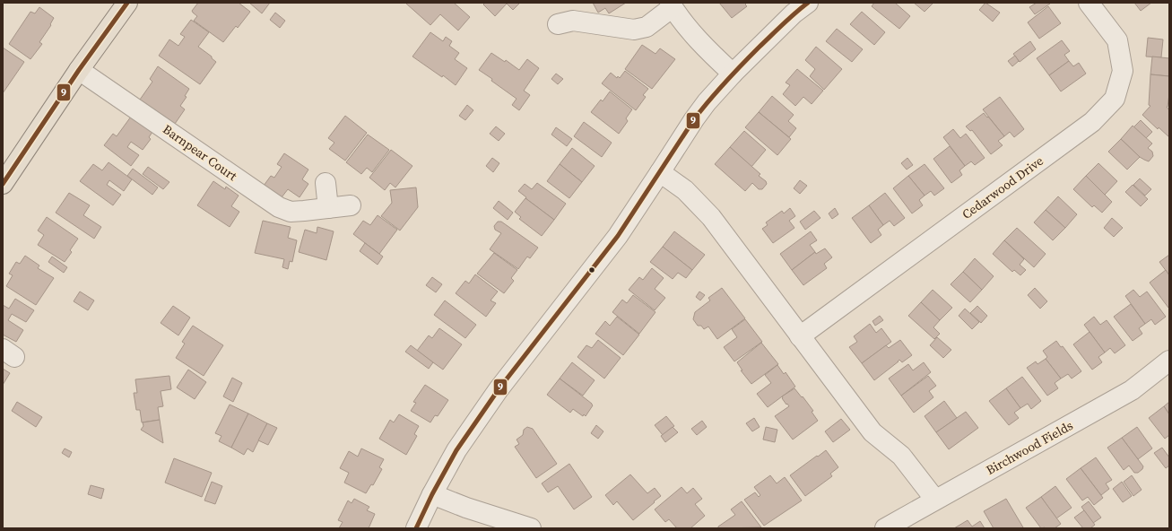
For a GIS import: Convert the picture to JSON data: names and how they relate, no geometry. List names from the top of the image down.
{
  "streets": {
    "street": ["Barnpear Court", "Cedarwood Drive", "Birchwood Fields"]
  },
  "lines": ["transit line 9"]
}
